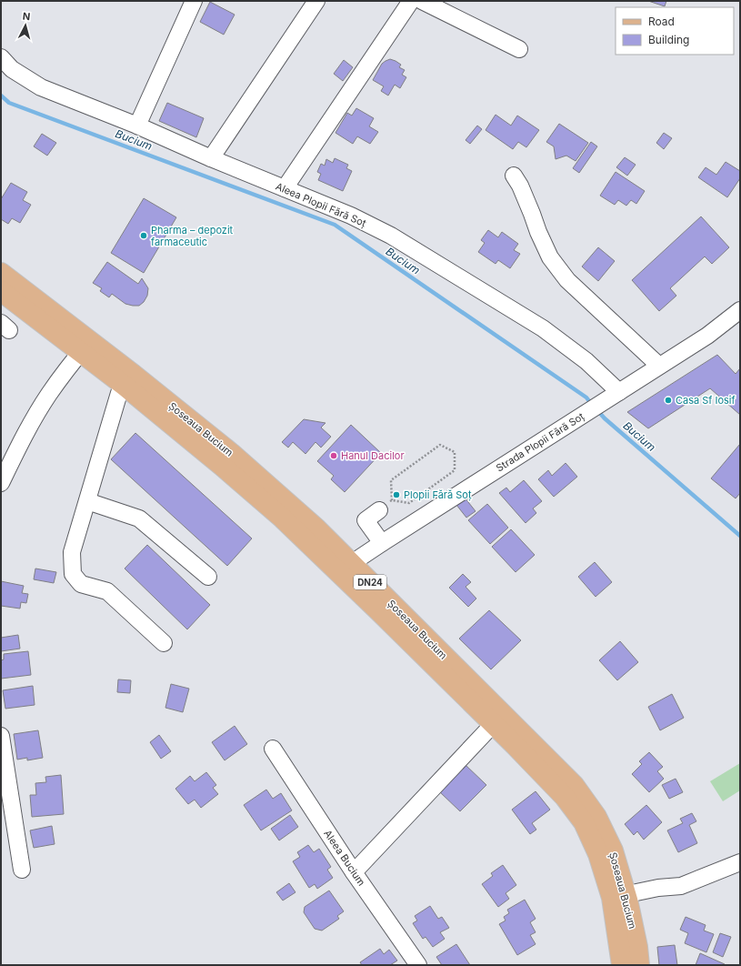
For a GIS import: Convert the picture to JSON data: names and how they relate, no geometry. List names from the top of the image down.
{
  "streets": {
    "main road": ["Șoseaua Bucium", "DN24"],
    "street": ["Aleea Plopii Fără Soț", "Strada Plopii Fără Soț", "Aleea Bucium"]
  },
  "crossings": [
    ["Aleea Plopii Fără Soț", "Strada Plopii Fără Soț"],
    ["Șoseaua Bucium", "Strada Plopii Fără Soț"]
  ],
  "water": ["Bucium"],
  "places": [
    "Pharma – depozit farmaceutic",
    "Casa Sf Iosif",
    "Hanul Dacilor",
    "Plopii Fără Soț"
  ],
  "legend": ["Road", "Building"],
  "north": "top"
}
